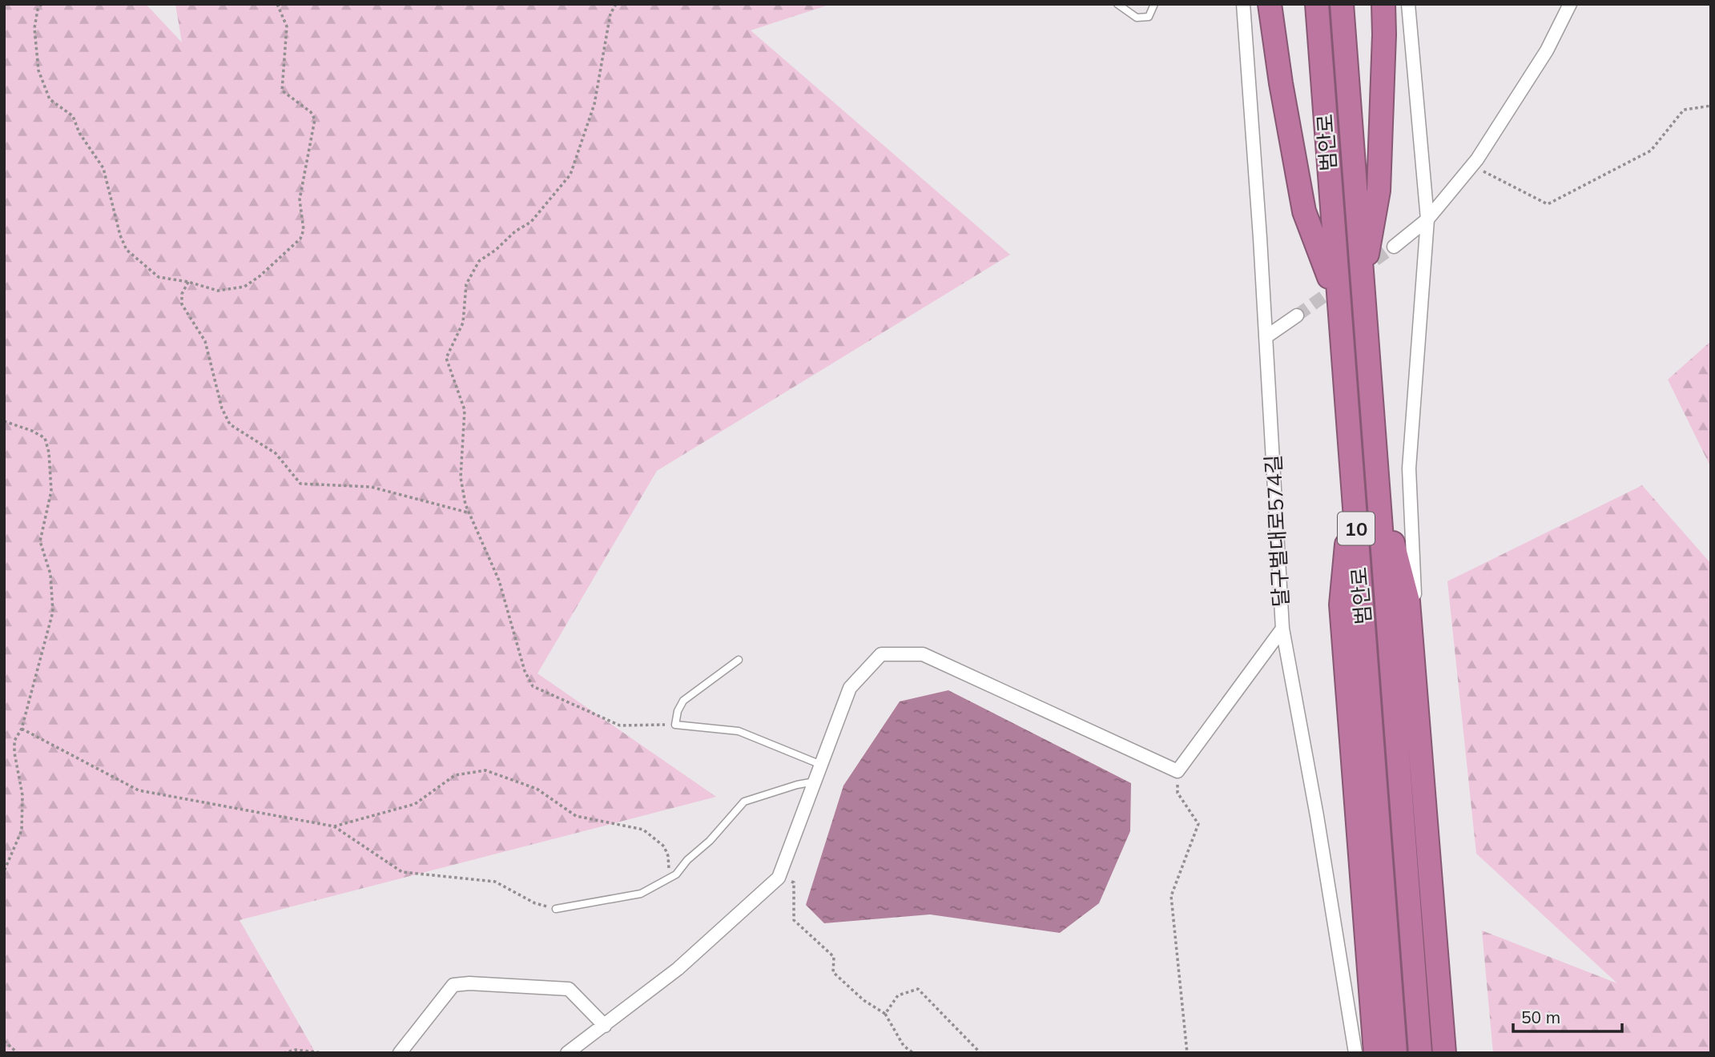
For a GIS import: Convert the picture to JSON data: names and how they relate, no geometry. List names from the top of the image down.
{
  "streets": {
    "highway": ["범안로", "10"],
    "street": ["달구벌대로574길"]
  },
  "scale_bar": "50 m"
}
